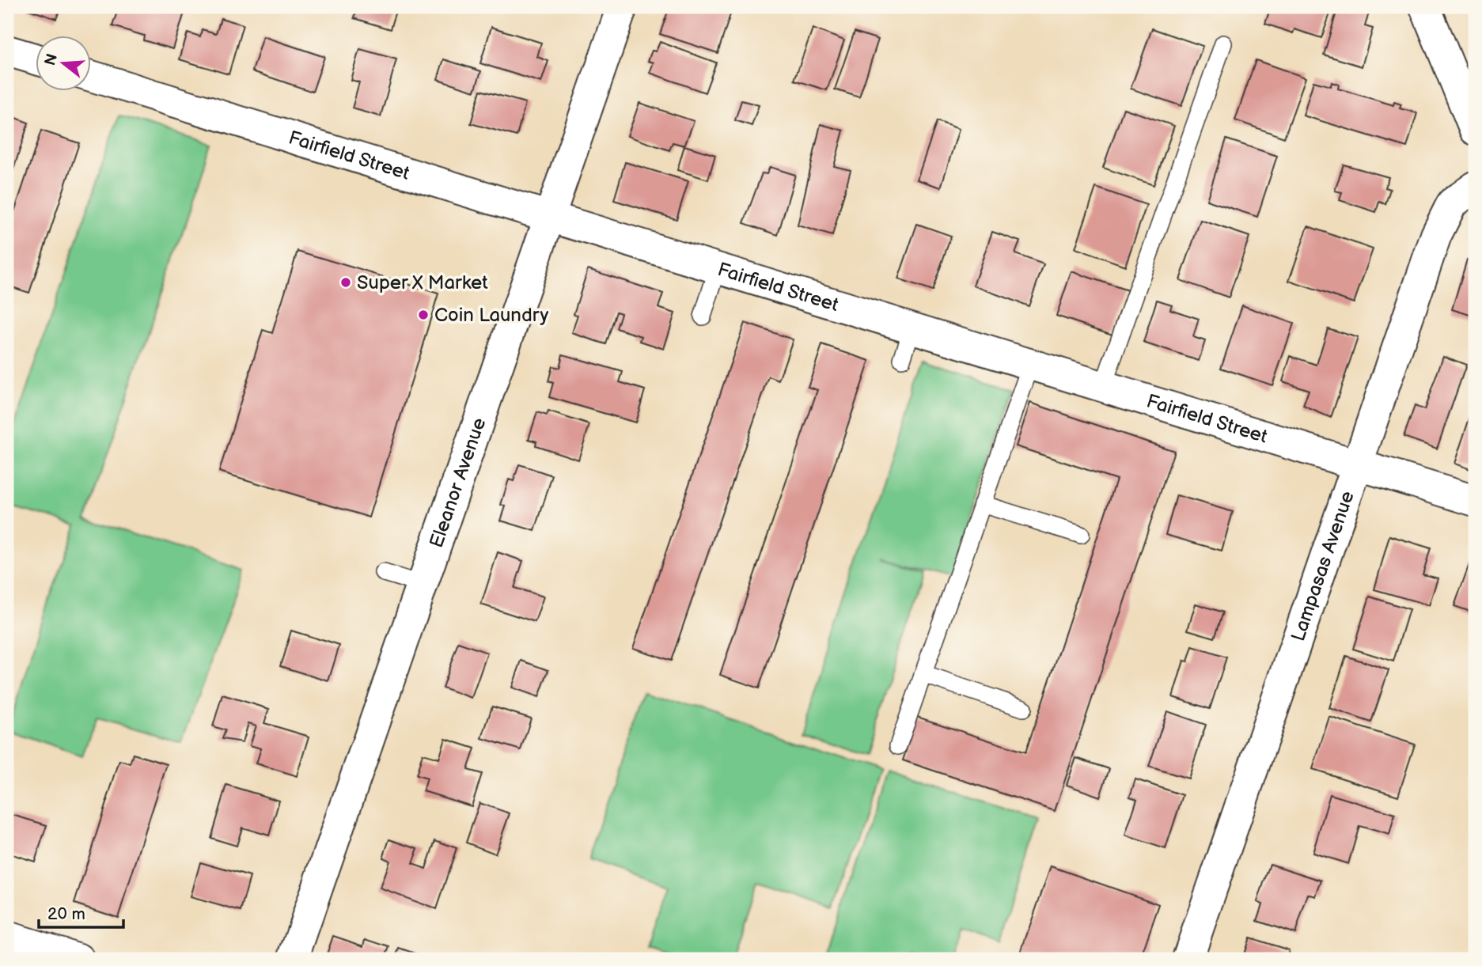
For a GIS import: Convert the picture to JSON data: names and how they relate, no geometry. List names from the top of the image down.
{
  "streets": {
    "street": ["Fairfield Street", "Eleanor Avenue", "Lampasas Avenue"]
  },
  "crossings": [
    ["Fairfield Street", "Eleanor Avenue"],
    ["Fairfield Street", "Lampasas Avenue"]
  ],
  "places": ["Super X Market", "Coin Laundry"],
  "scale_bar": "20 m",
  "north": "left"
}
